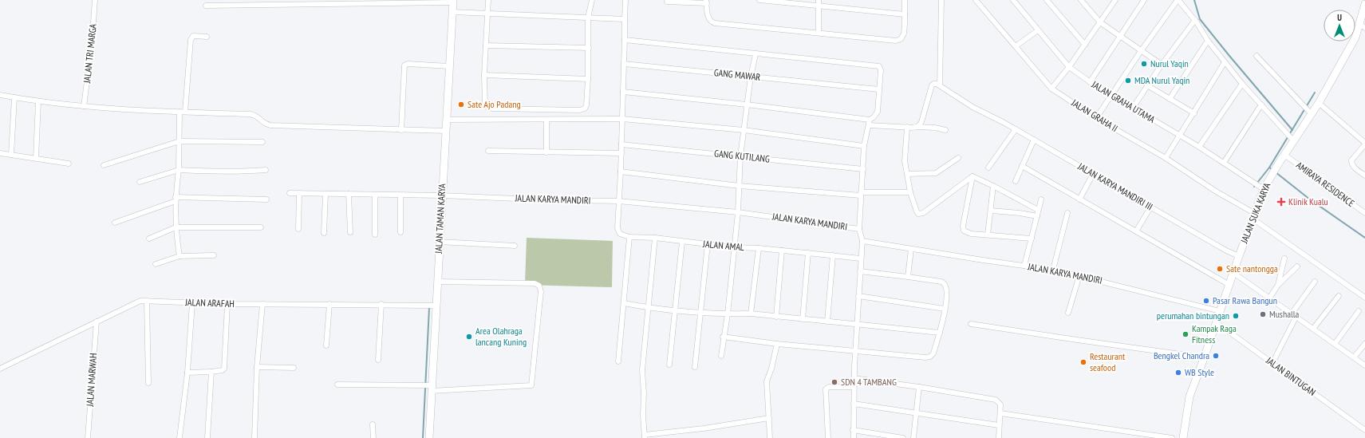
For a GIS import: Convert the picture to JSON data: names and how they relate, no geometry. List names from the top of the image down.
{
  "streets": {
    "main road": ["JALAN SUKA KARYA", "JALAN TAMAN KARYA"],
    "street": [
      "JALAN TRI MARGA",
      "GANG MAWAR",
      "JALAN GRAHA UTAMA",
      "JALAN GRAHA II",
      "GANG KUTILANG",
      "AMIRAYA RESIDENCE",
      "JALAN KARYA MANDIRI III",
      "JALAN KARYA MANDIRI",
      "JALAN AMAL",
      "JALAN ARAFAH",
      "JALAN BINTUGAN",
      "JALAN MARWAH"
    ]
  },
  "crossings": [
    ["JALAN GRAHA UTAMA", "JALAN SUKA KARYA"],
    ["JALAN GRAHA II", "JALAN SUKA KARYA"],
    ["AMIRAYA RESIDENCE", "JALAN SUKA KARYA"],
    ["JALAN KARYA MANDIRI III", "JALAN SUKA KARYA"],
    ["JALAN KARYA MANDIRI", "JALAN SUKA KARYA"],
    ["JALAN KARYA MANDIRI", "JALAN TAMAN KARYA"],
    ["JALAN KARYA MANDIRI", "JALAN AMAL"],
    ["JALAN SUKA KARYA", "JALAN BINTUGAN"],
    ["JALAN TAMAN KARYA", "JALAN ARAFAH"],
    ["JALAN ARAFAH", "JALAN MARWAH"]
  ],
  "places": {
    "other": [
      "Nurul Yaqin",
      "MDA Nurul Yaqin",
      "Sate Ajo Padang",
      "Sate nantongga",
      "Pasar Rawa Bangun",
      "Mushalla",
      "perumahan bintungan",
      "Kampak Raga Fitness",
      "Area Olahraga lancang Kuning",
      "Bengkel Chandra",
      "Restaurant seafood",
      "WB Style",
      "SDN 4 TAMBANG"
    ],
    "health": ["Klinik Kualu"]
  },
  "north": "top"
}
